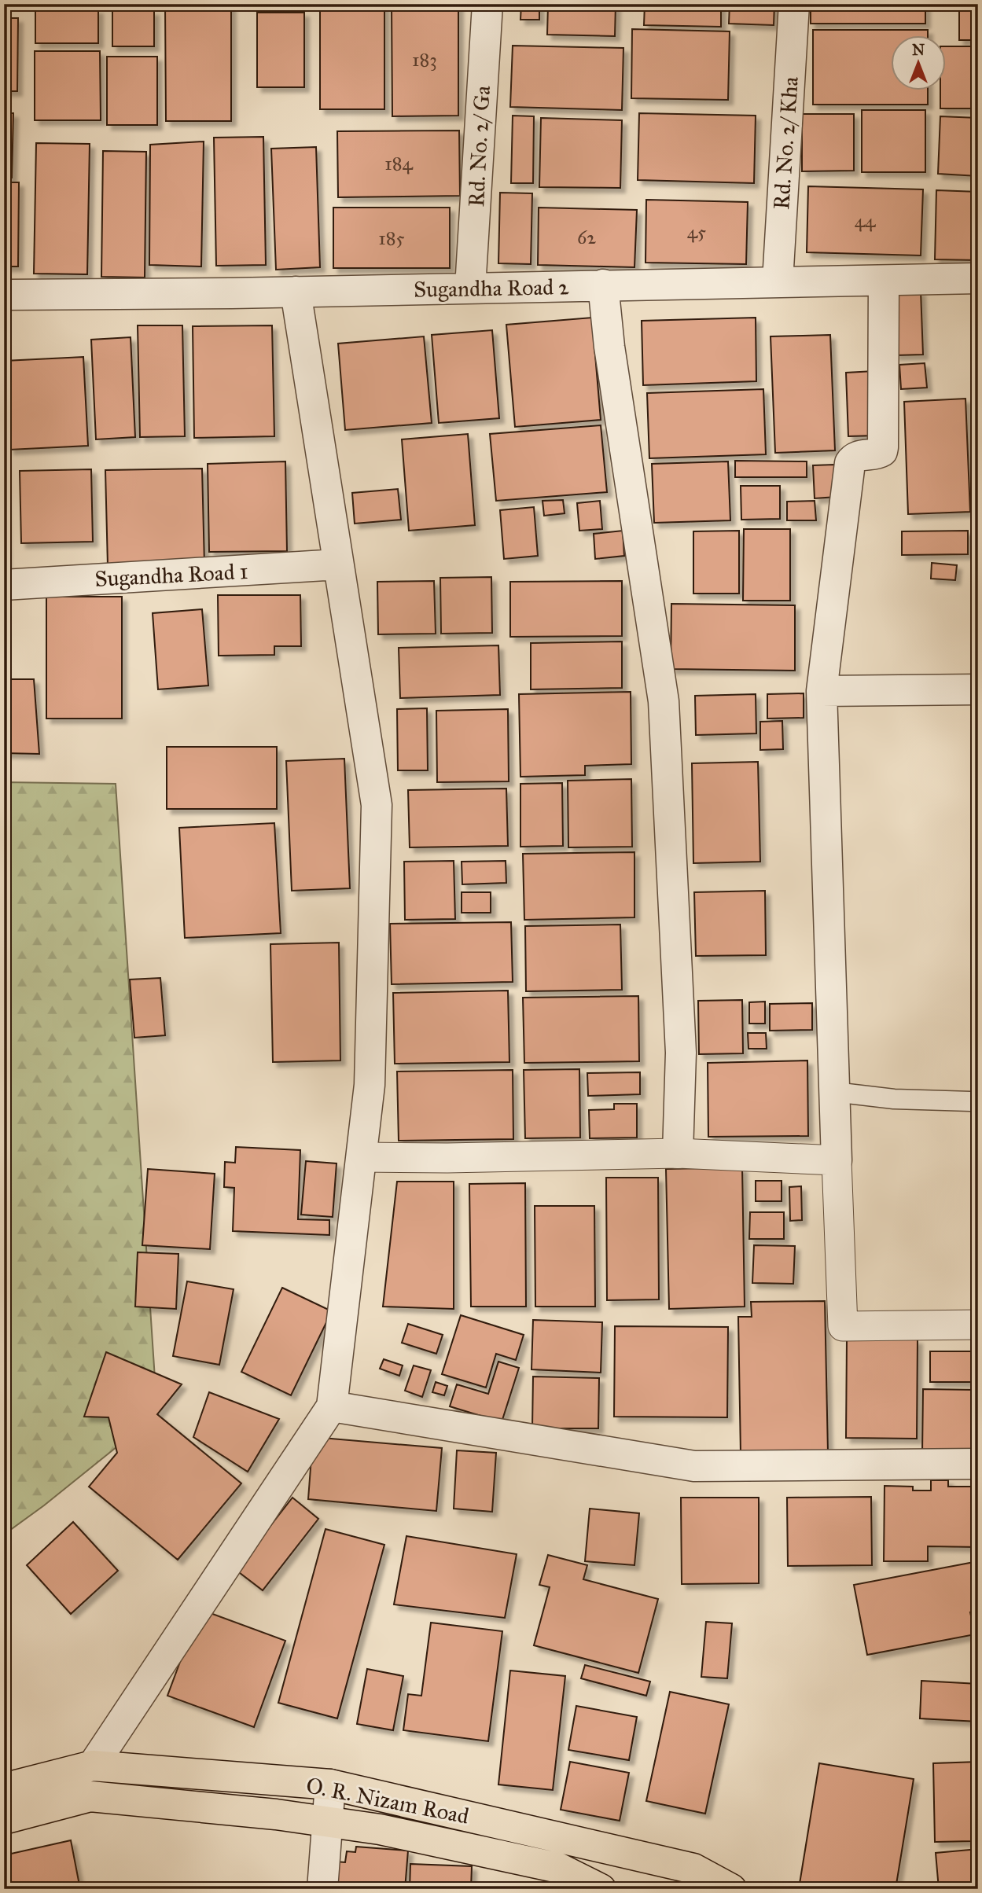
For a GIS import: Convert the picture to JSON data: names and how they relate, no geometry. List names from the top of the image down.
{
  "streets": {
    "main road": ["O. R. Nizam Road"],
    "street": [
      "Rd. No. 2/ Kha",
      "Rd. No. 2/ Ga",
      "Sugandha Road 2",
      "Sugandha Road 1"
    ]
  },
  "crossings": [
    ["Rd. No. 2/ Kha", "Sugandha Road 2"],
    ["Rd. No. 2/ Ga", "Sugandha Road 2"]
  ],
  "house_numbers": [
    "183",
    "184",
    "44",
    "45",
    "62",
    "185"
  ],
  "north": "top"
}
